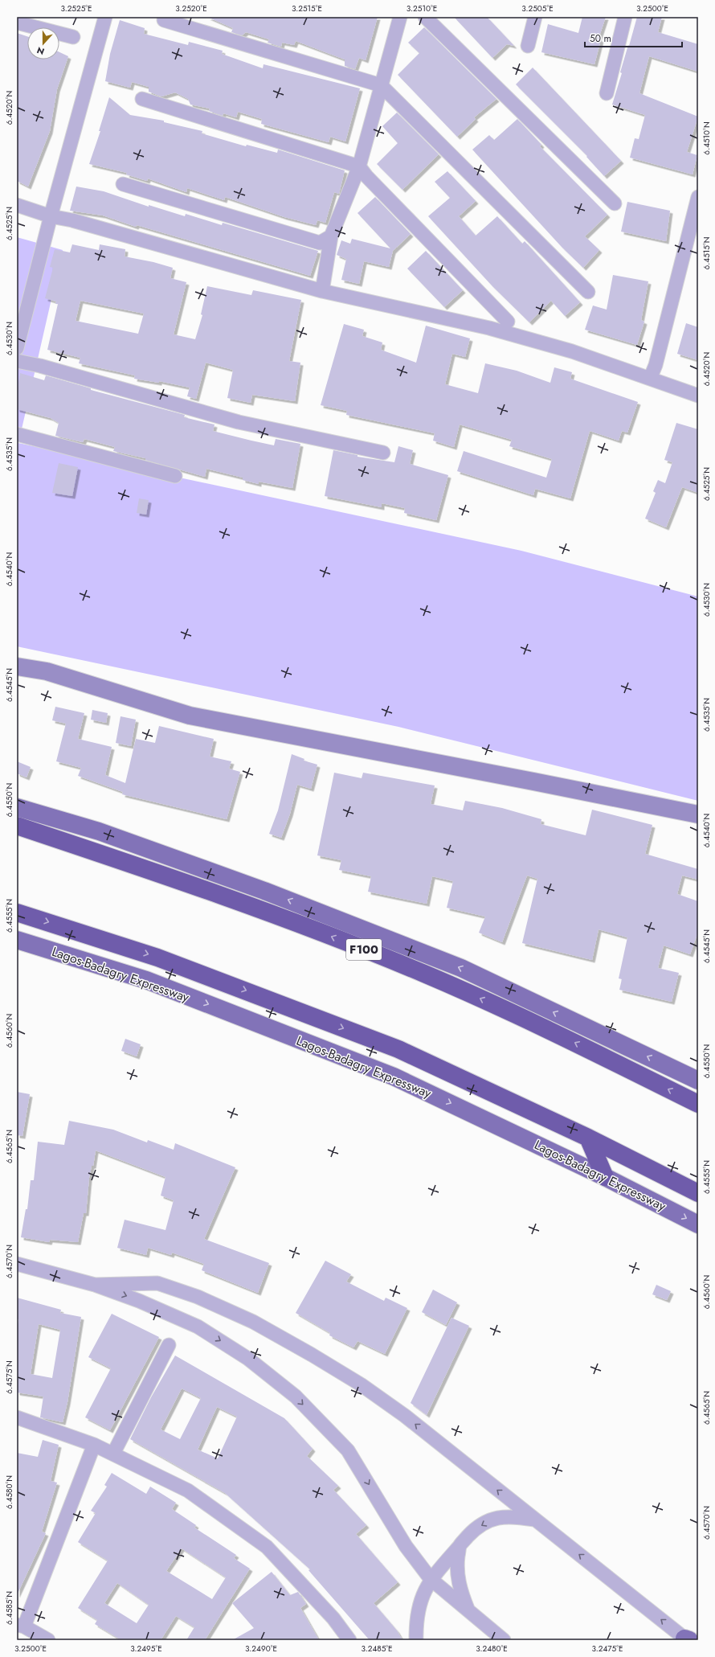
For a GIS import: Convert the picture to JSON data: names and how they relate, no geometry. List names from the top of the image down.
{
  "streets": {
    "highway": ["F100", "Lagos-Badagry Expressway"]
  },
  "scale_bar": "50 m",
  "north": "bottom",
  "coordinates": [
    "3.2525°E",
    "3.2520°E",
    "3.2515°E",
    "3.2510°E",
    "3.2505°E",
    "3.2500°E",
    "6.4520°N",
    "6.4510°N",
    "6.4525°N",
    "6.4515°N",
    "6.4530°N",
    "6.4535°N",
    "6.4540°N",
    "6.4545°N",
    "6.4550°N",
    "6.4555°N",
    "6.4560°N",
    "6.4565°N",
    "6.4570°N",
    "6.4575°N",
    "6.4580°N",
    "6.4585°N",
    "3.2495°E",
    "3.2490°E",
    "3.2485°E",
    "3.2480°E",
    "3.2475°E"
  ]
}
